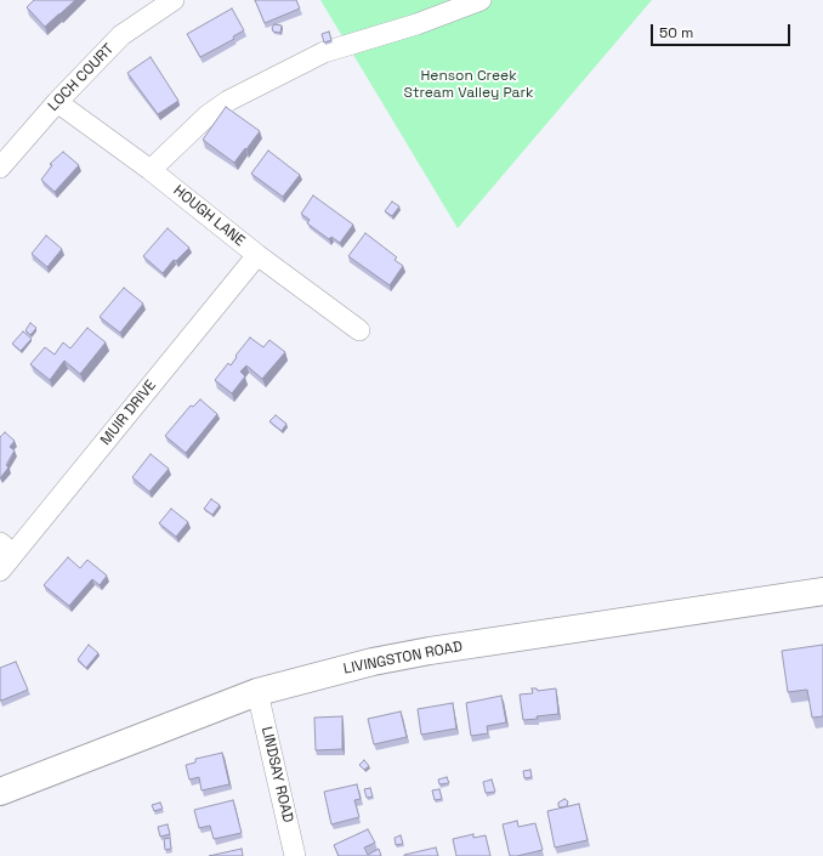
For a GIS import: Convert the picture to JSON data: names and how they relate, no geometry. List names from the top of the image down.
{
  "streets": {
    "main road": ["LIVINGSTON ROAD"],
    "street": [
      "LOCH COURT",
      "HOUGH LANE",
      "MUIR DRIVE",
      "LINDSAY ROAD"
    ]
  },
  "crossings": [
    ["LOCH COURT", "HOUGH LANE"],
    ["HOUGH LANE", "MUIR DRIVE"],
    ["LIVINGSTON ROAD", "LINDSAY ROAD"]
  ],
  "parks": ["Henson Creek Stream Valley Park"],
  "scale_bar": "50 m"
}
